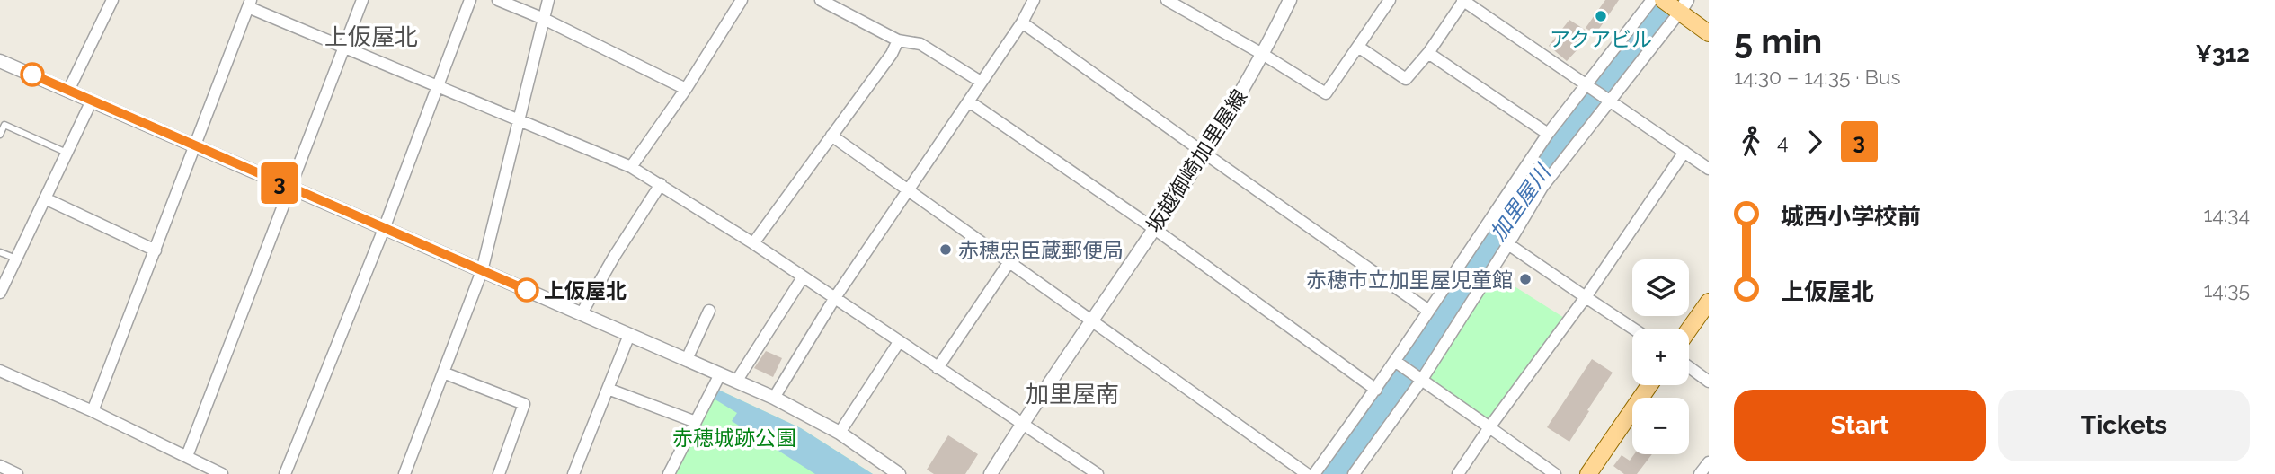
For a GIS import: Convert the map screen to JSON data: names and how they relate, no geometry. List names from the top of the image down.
{
  "streets": {
    "street": ["坂越御崎加里屋線"]
  },
  "districts": ["上仮屋北", "加里屋南"],
  "water": ["加里屋川"],
  "parks": ["赤穂城跡公園"],
  "places": [
    "アクアビル",
    "赤穂忠臣蔵郵便局",
    "赤穂市立加里屋児童館",
    "上仮屋北"
  ],
  "lines": ["bus line 3"],
  "page": {
    "on_map": "3",
    "heading": ["5 min", "14:30 – 14:35 · Bus", "¥312"],
    "legs": ["4", "3"],
    "list": [
      {
        "name": "城西小学校前",
        "value": "14:34"
      },
      {
        "name": "上仮屋北",
        "value": "14:35"
      }
    ],
    "map_buttons": ["+", "−"],
    "buttons": ["Start", "Tickets"]
  }
}
